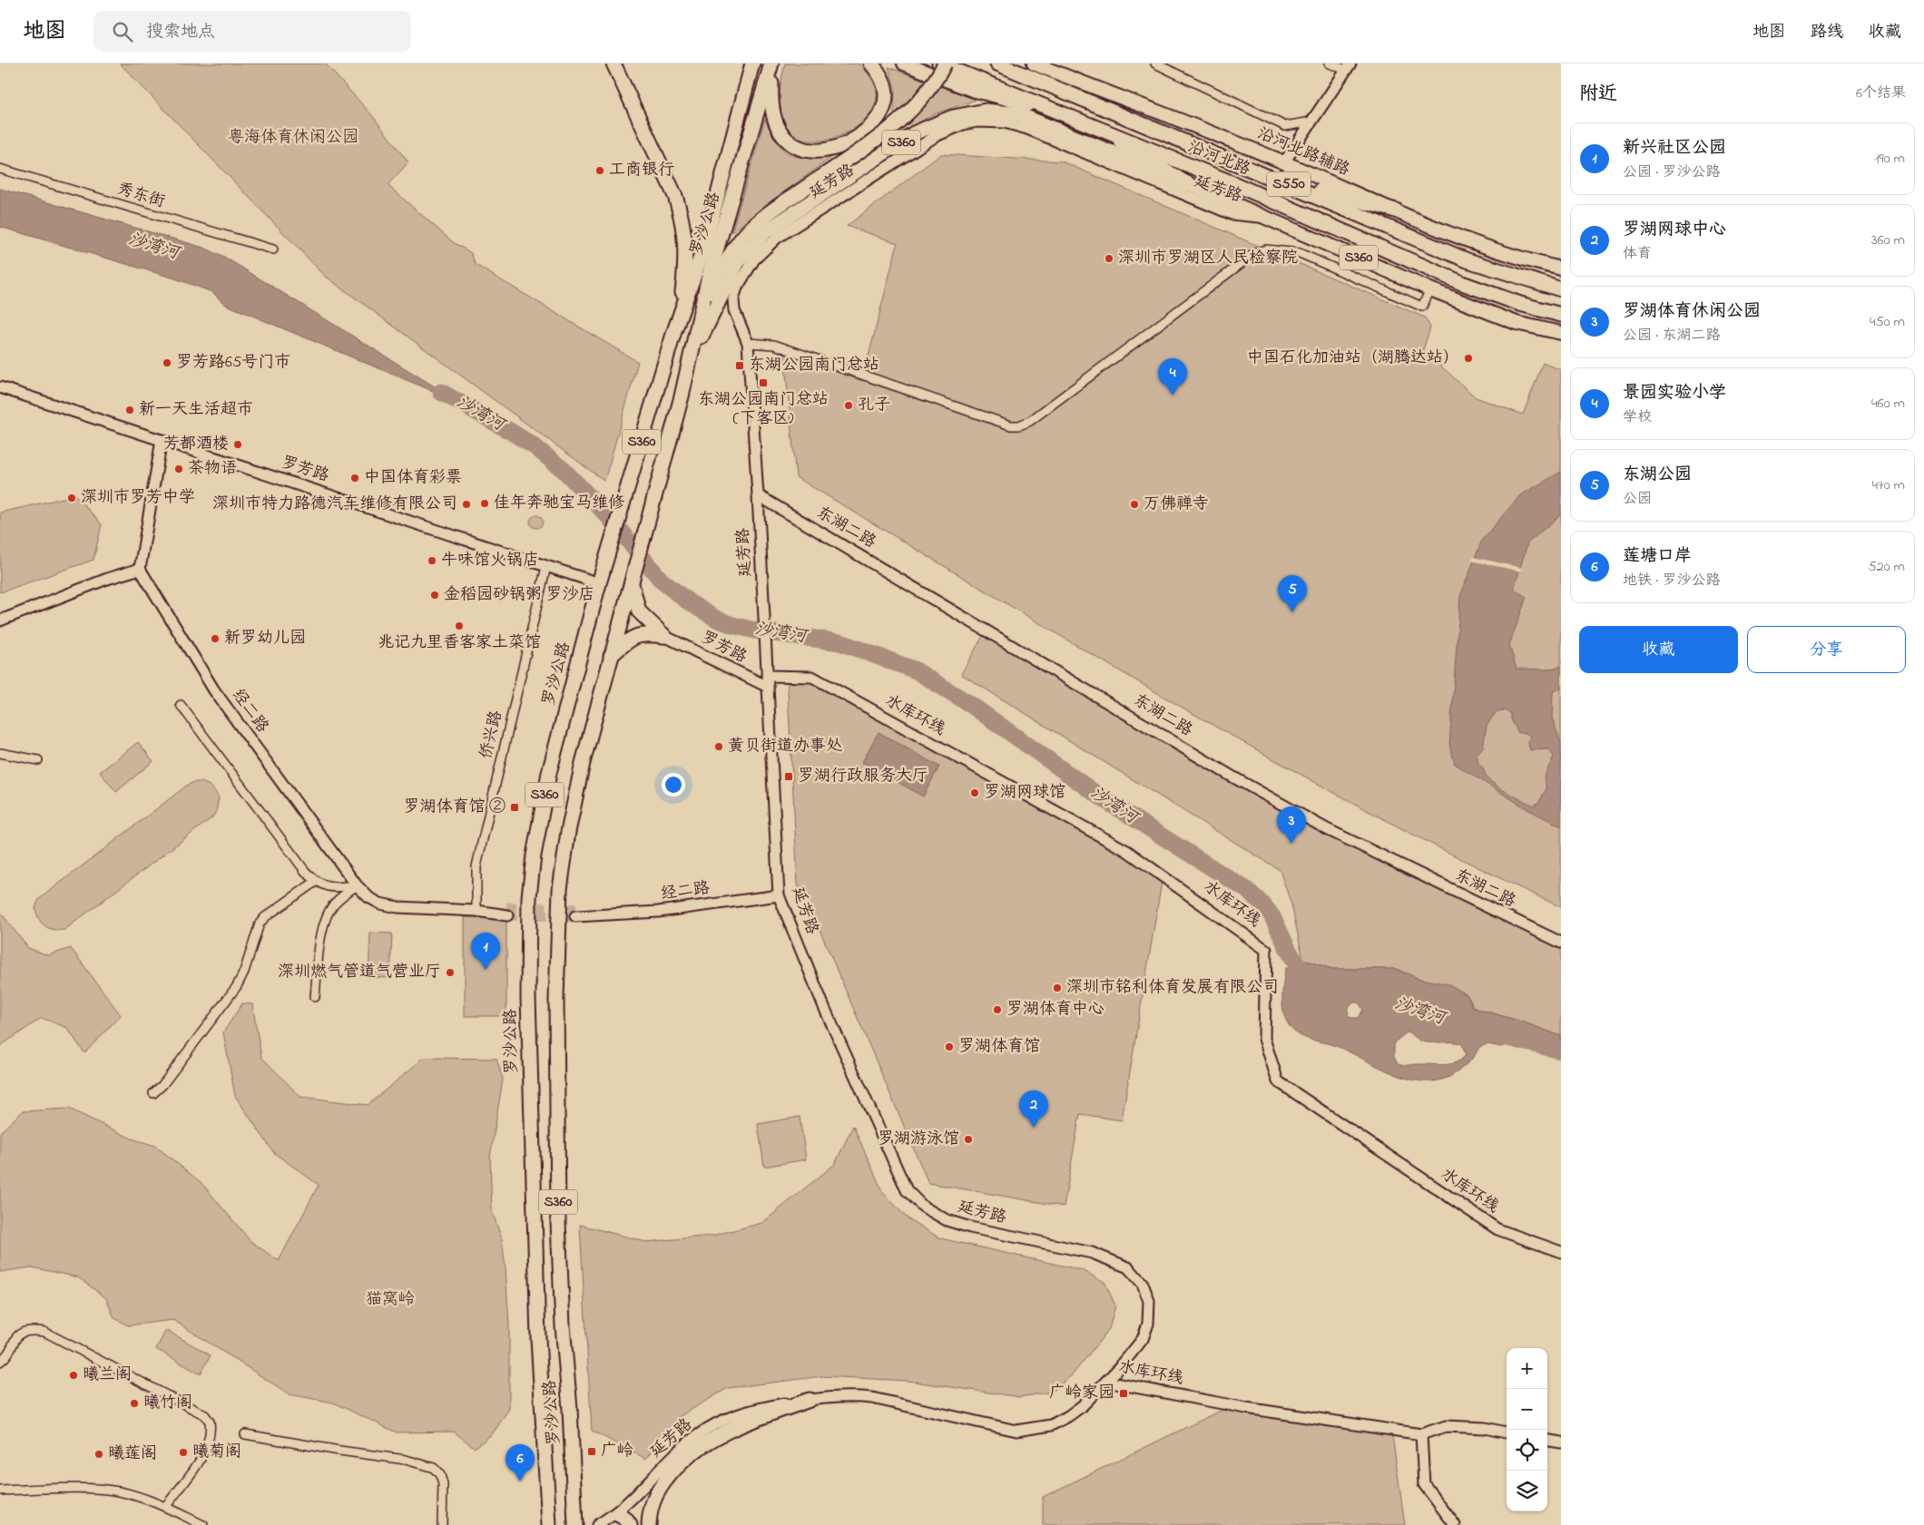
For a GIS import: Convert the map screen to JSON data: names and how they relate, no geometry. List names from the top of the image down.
{
  "streets": {
    "highway": [
      "S360",
      "沿河北路",
      "S550",
      "罗沙公路"
    ],
    "main road": ["沿河北路辅路"],
    "street": [
      "延芳路",
      "秀东街",
      "罗芳路",
      "东湖二路",
      "经二路",
      "水库环线",
      "侨兴路"
    ]
  },
  "crossings": [
    ["S360", "沿河北路"],
    ["S360", "延芳路"],
    ["S360", "罗沙公路"],
    ["延芳路", "罗芳路"],
    ["延芳路", "东湖二路"],
    ["延芳路", "经二路"],
    ["延芳路", "水库环线"],
    ["罗沙公路", "罗芳路"],
    ["罗芳路", "侨兴路"],
    ["经二路", "侨兴路"]
  ],
  "water": ["沙湾河"],
  "parks": ["粤海体育休闲公园", "猫窝岭"],
  "places": {
    "other": [
      "工商银行",
      "深圳市罗湖区人民检察院",
      "中国石化加油站（湖腾达站）",
      "罗芳路65号门市",
      "孔子",
      "新一天生活超市",
      "芳都酒楼",
      "茶物语",
      "中国体育彩票",
      "深圳市罗芳中学",
      "佳年奔驰宝马维修",
      "深圳市特力路德汽车维修有限公司",
      "万佛禅寺",
      "牛味馆火锅店",
      "金稻园砂锅粥 罗沙店",
      "兆记九里香客家土菜馆",
      "新罗幼儿园",
      "黄贝街道办事处",
      "罗湖网球馆",
      "深圳燃气管道气营业厅",
      "深圳市铭利体育发展有限公司",
      "罗湖体育中心",
      "罗湖体育馆",
      "罗湖游泳馆",
      "曦兰阁",
      "曦竹阁",
      "曦菊阁",
      "曦莲阁"
    ],
    "transit": [
      "东湖公园南门总站",
      "东湖公园南门总站 (下客区)",
      "罗湖行政服务大厅",
      "罗湖体育馆 ②",
      "广岭家园",
      "广岭"
    ]
  },
  "page": {
    "header": "地图",
    "search": "搜索地点",
    "nav": ["地图", "路线", "收藏"],
    "heading": ["附近", "6个结果"],
    "list": [
      {
        "mark": "1",
        "name": "新兴社区公园",
        "note": "公园 · 罗沙公路",
        "value": "190 m"
      },
      {
        "mark": "2",
        "name": "罗湖网球中心",
        "note": "体育",
        "value": "360 m"
      },
      {
        "mark": "3",
        "name": "罗湖体育休闲公园",
        "note": "公园 · 东湖二路",
        "value": "450 m"
      },
      {
        "mark": "4",
        "name": "景园实验小学",
        "note": "学校",
        "value": "460 m"
      },
      {
        "mark": "5",
        "name": "东湖公园",
        "note": "公园",
        "value": "470 m"
      },
      {
        "mark": "6",
        "name": "莲塘口岸",
        "note": "地铁 · 罗沙公路",
        "value": "520 m"
      }
    ],
    "pins": [
      "4",
      "5",
      "3",
      "1",
      "2",
      "6"
    ],
    "buttons": ["收藏", "分享"],
    "map_buttons": ["+", "−"]
  }
}
